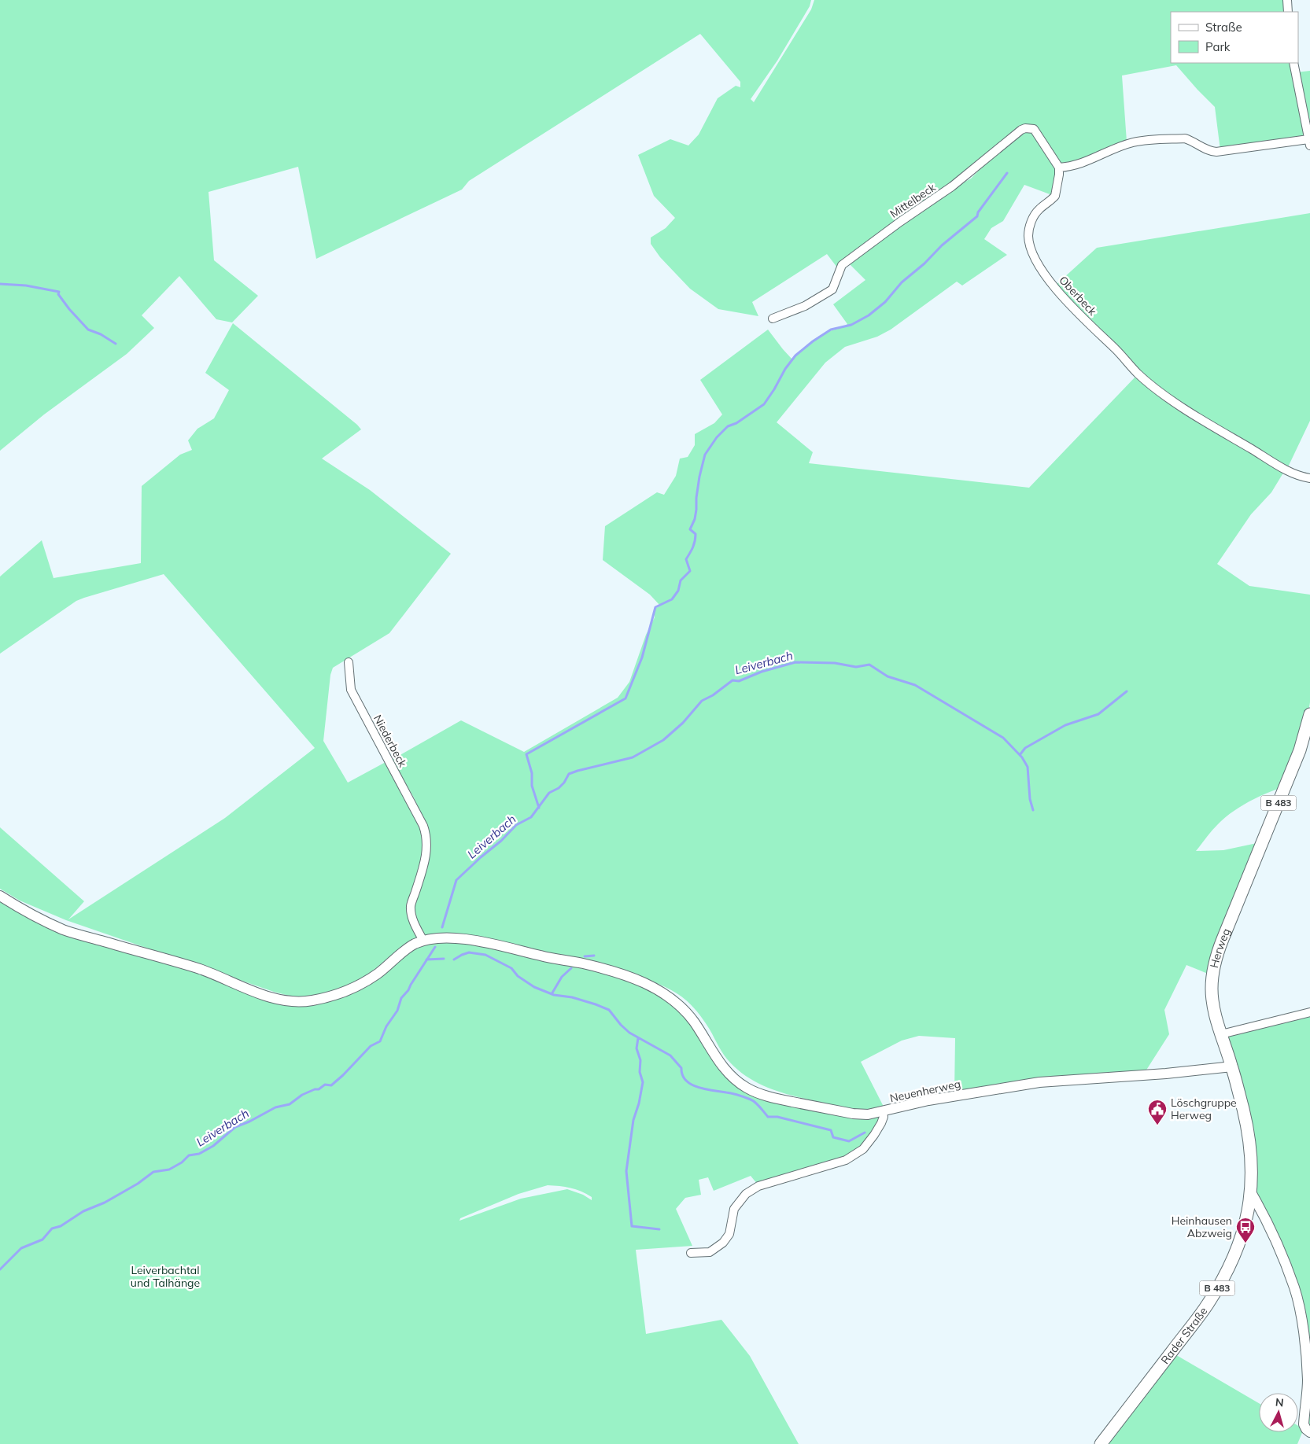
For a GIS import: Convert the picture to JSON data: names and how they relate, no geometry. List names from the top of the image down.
{
  "streets": {
    "main road": ["B 483", "Herweg", "Rader Straße"],
    "street": [
      "Mittelbeck",
      "Oberbeck",
      "Niederbeck",
      "Neuenherweg"
    ]
  },
  "crossings": [
    ["Mittelbeck", "Oberbeck"],
    ["Herweg", "Neuenherweg"],
    ["Herweg", "Rader Straße"]
  ],
  "water": ["Leiverbach"],
  "parks": ["Leiverbachtal und Talhänge"],
  "places": {
    "public building": ["Löschgruppe Herweg"],
    "bus stop": ["Heinhausen Abzweig"]
  },
  "legend": ["Straße", "Park"],
  "north": "top"
}
